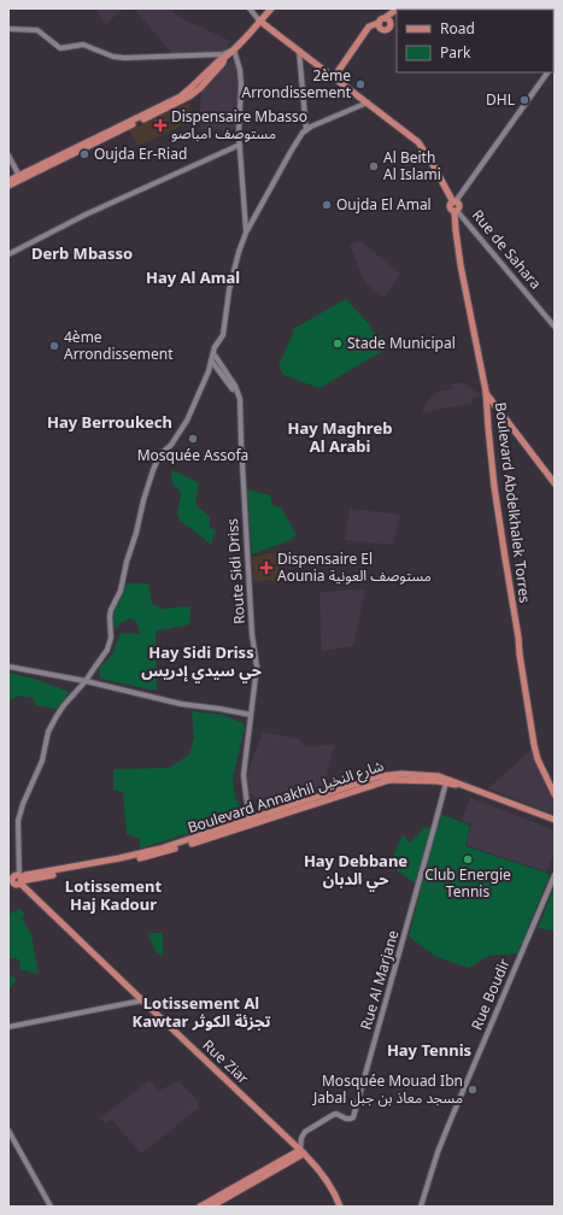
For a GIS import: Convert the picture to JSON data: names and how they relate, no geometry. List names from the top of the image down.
{
  "streets": {
    "main road": ["Boulevard Abdelkhalek Torres", "Boulevard Annakhil شارع النخيل", "Rue Ziar"],
    "street": [
      "Rue de Sahara",
      "Route Sidi Driss",
      "Rue Al Marjane",
      "Rue Boudir"
    ]
  },
  "crossings": [
    ["Rue de Sahara", "Boulevard Abdelkhalek Torres"],
    ["Route Sidi Driss", "Boulevard Annakhil شارع النخيل"],
    ["Boulevard Annakhil شارع النخيل", "Rue Al Marjane"],
    ["Boulevard Annakhil شارع النخيل", "Rue Ziar"],
    ["Rue Al Marjane", "Rue Ziar"]
  ],
  "districts": [
    "Derb Mbasso",
    "Hay Al Amal",
    "Hay Berroukech",
    "Hay Maghreb Al Arabi",
    "Hay Sidi Driss حي سيدي إدريس",
    "Hay Debbane حي الدبان",
    "Lotissement Haj Kadour",
    "Lotissement Al Kawtar تجزئة الكوثر",
    "Hay Tennis"
  ],
  "places": {
    "other": [
      "2ème Arrondissement",
      "DHL",
      "Oujda Er-Riad",
      "Al Beith Al Islami",
      "Oujda El Amal",
      "Stade Municipal",
      "4ème Arrondissement",
      "Mosquée Assofa",
      "Club Energie Tennis",
      "Mosquée Mouad Ibn Jabal مسجد معاذ بن جبل"
    ],
    "health": ["Dispensaire Mbasso مستوصف امباصو", "Dispensaire El Aounia مستوصف العونية"]
  },
  "legend": ["Road", "Park"]
}
